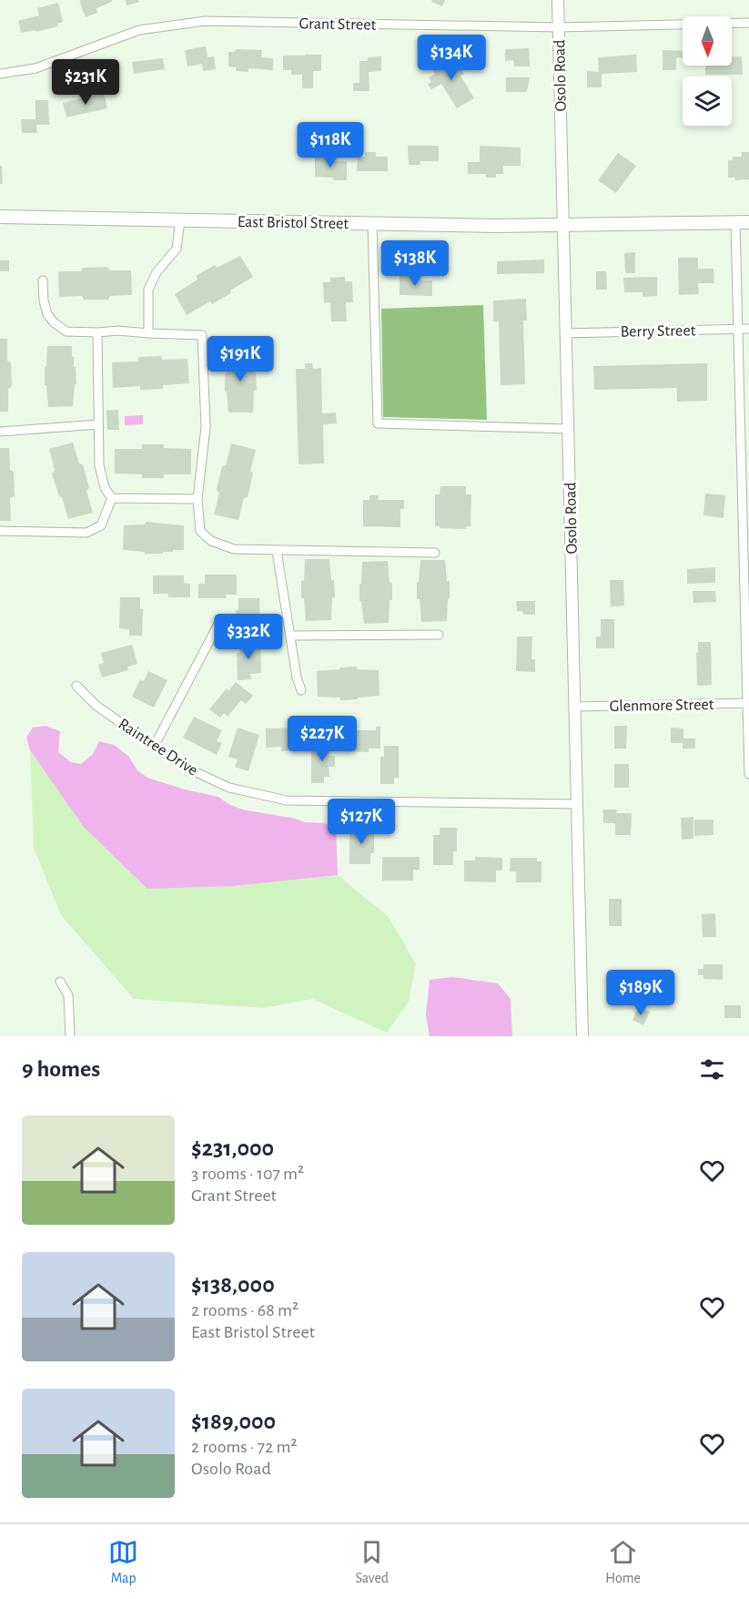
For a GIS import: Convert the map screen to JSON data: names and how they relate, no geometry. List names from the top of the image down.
{
  "streets": {
    "main road": ["East Bristol Street"],
    "street": [
      "Grant Street",
      "Osolo Road",
      "Berry Street",
      "Glenmore Street",
      "Raintree Drive"
    ]
  },
  "crossings": [
    ["Grant Street", "Osolo Road"],
    ["Osolo Road", "East Bristol Street"],
    ["Osolo Road", "Berry Street"],
    ["Osolo Road", "Glenmore Street"],
    ["Osolo Road", "Raintree Drive"]
  ],
  "north": "bottom",
  "page": {
    "price": [
      "$134K",
      "$231K",
      "$118K",
      "$138K",
      "$191K",
      "$332K",
      "$227K",
      "$127K",
      "$189K"
    ],
    "heading": "9 homes",
    "list": [
      {
        "name": "$231,000",
        "note": "3 rooms · 107 m² · Grant Street"
      },
      {
        "name": "$138,000",
        "note": "2 rooms · 68 m² · East Bristol Street"
      },
      {
        "name": "$189,000",
        "note": "2 rooms · 72 m² · Osolo Road"
      }
    ],
    "tabs": ["Map", "Saved", "Home"]
  }
}
